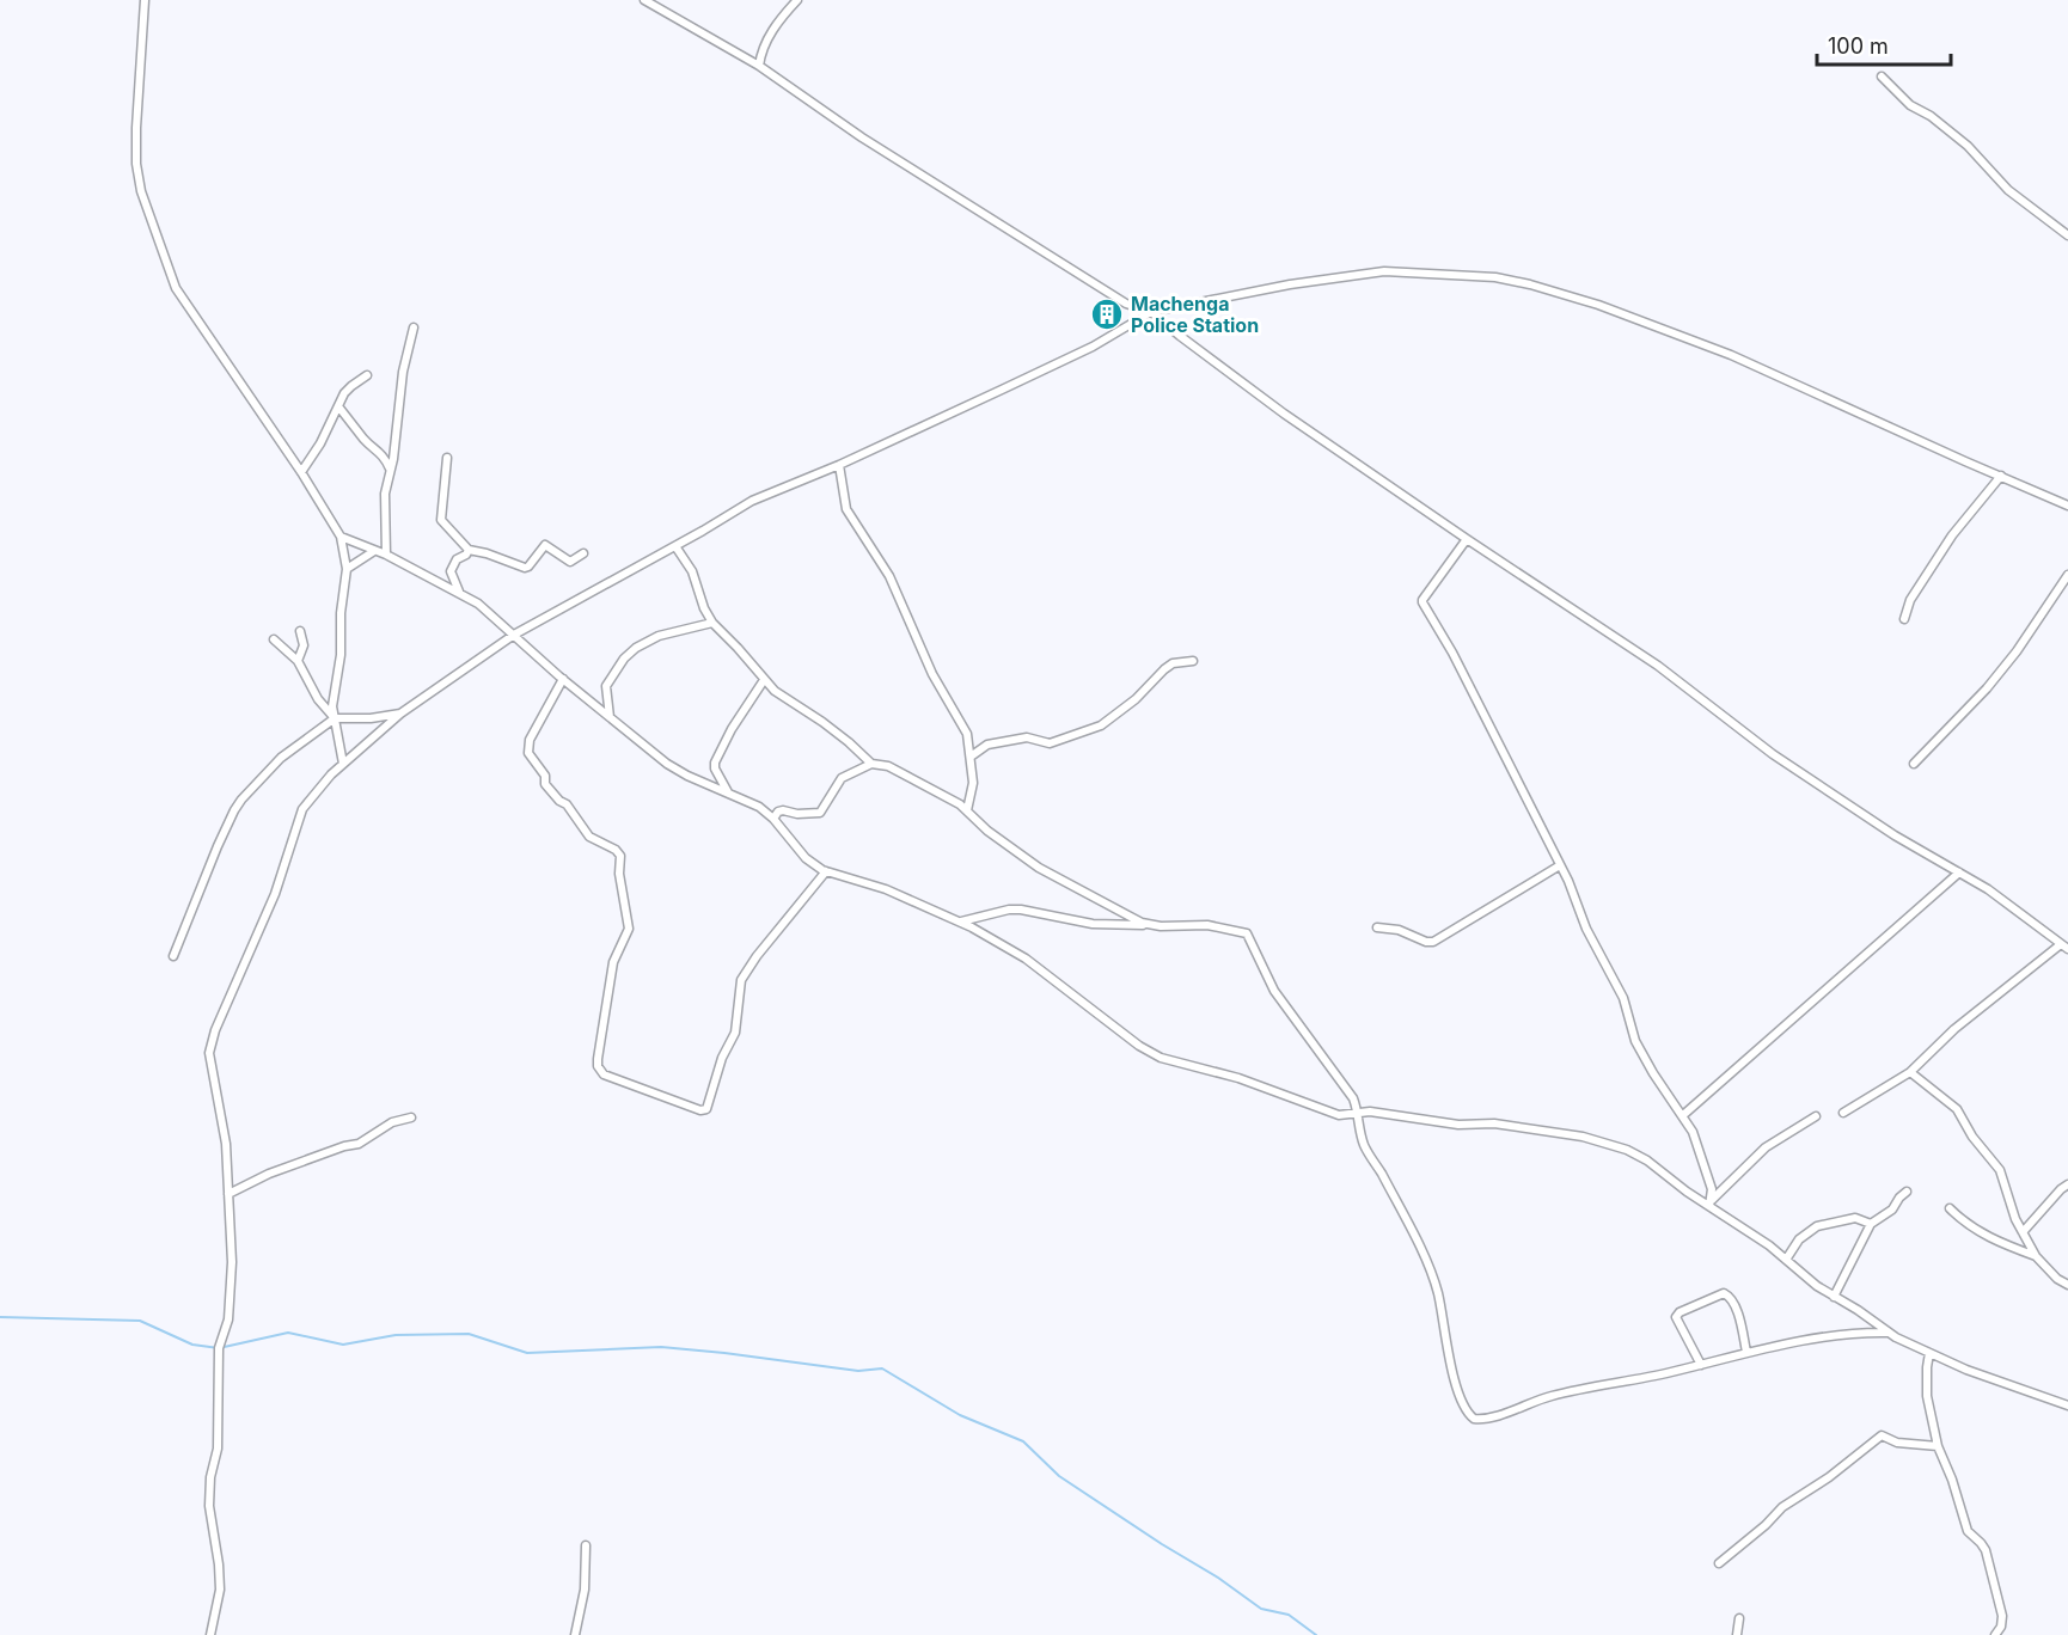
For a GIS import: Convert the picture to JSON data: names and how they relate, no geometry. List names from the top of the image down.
{
  "places": {
    "building": ["Machenga Police Station"]
  },
  "scale_bar": "100 m"
}
